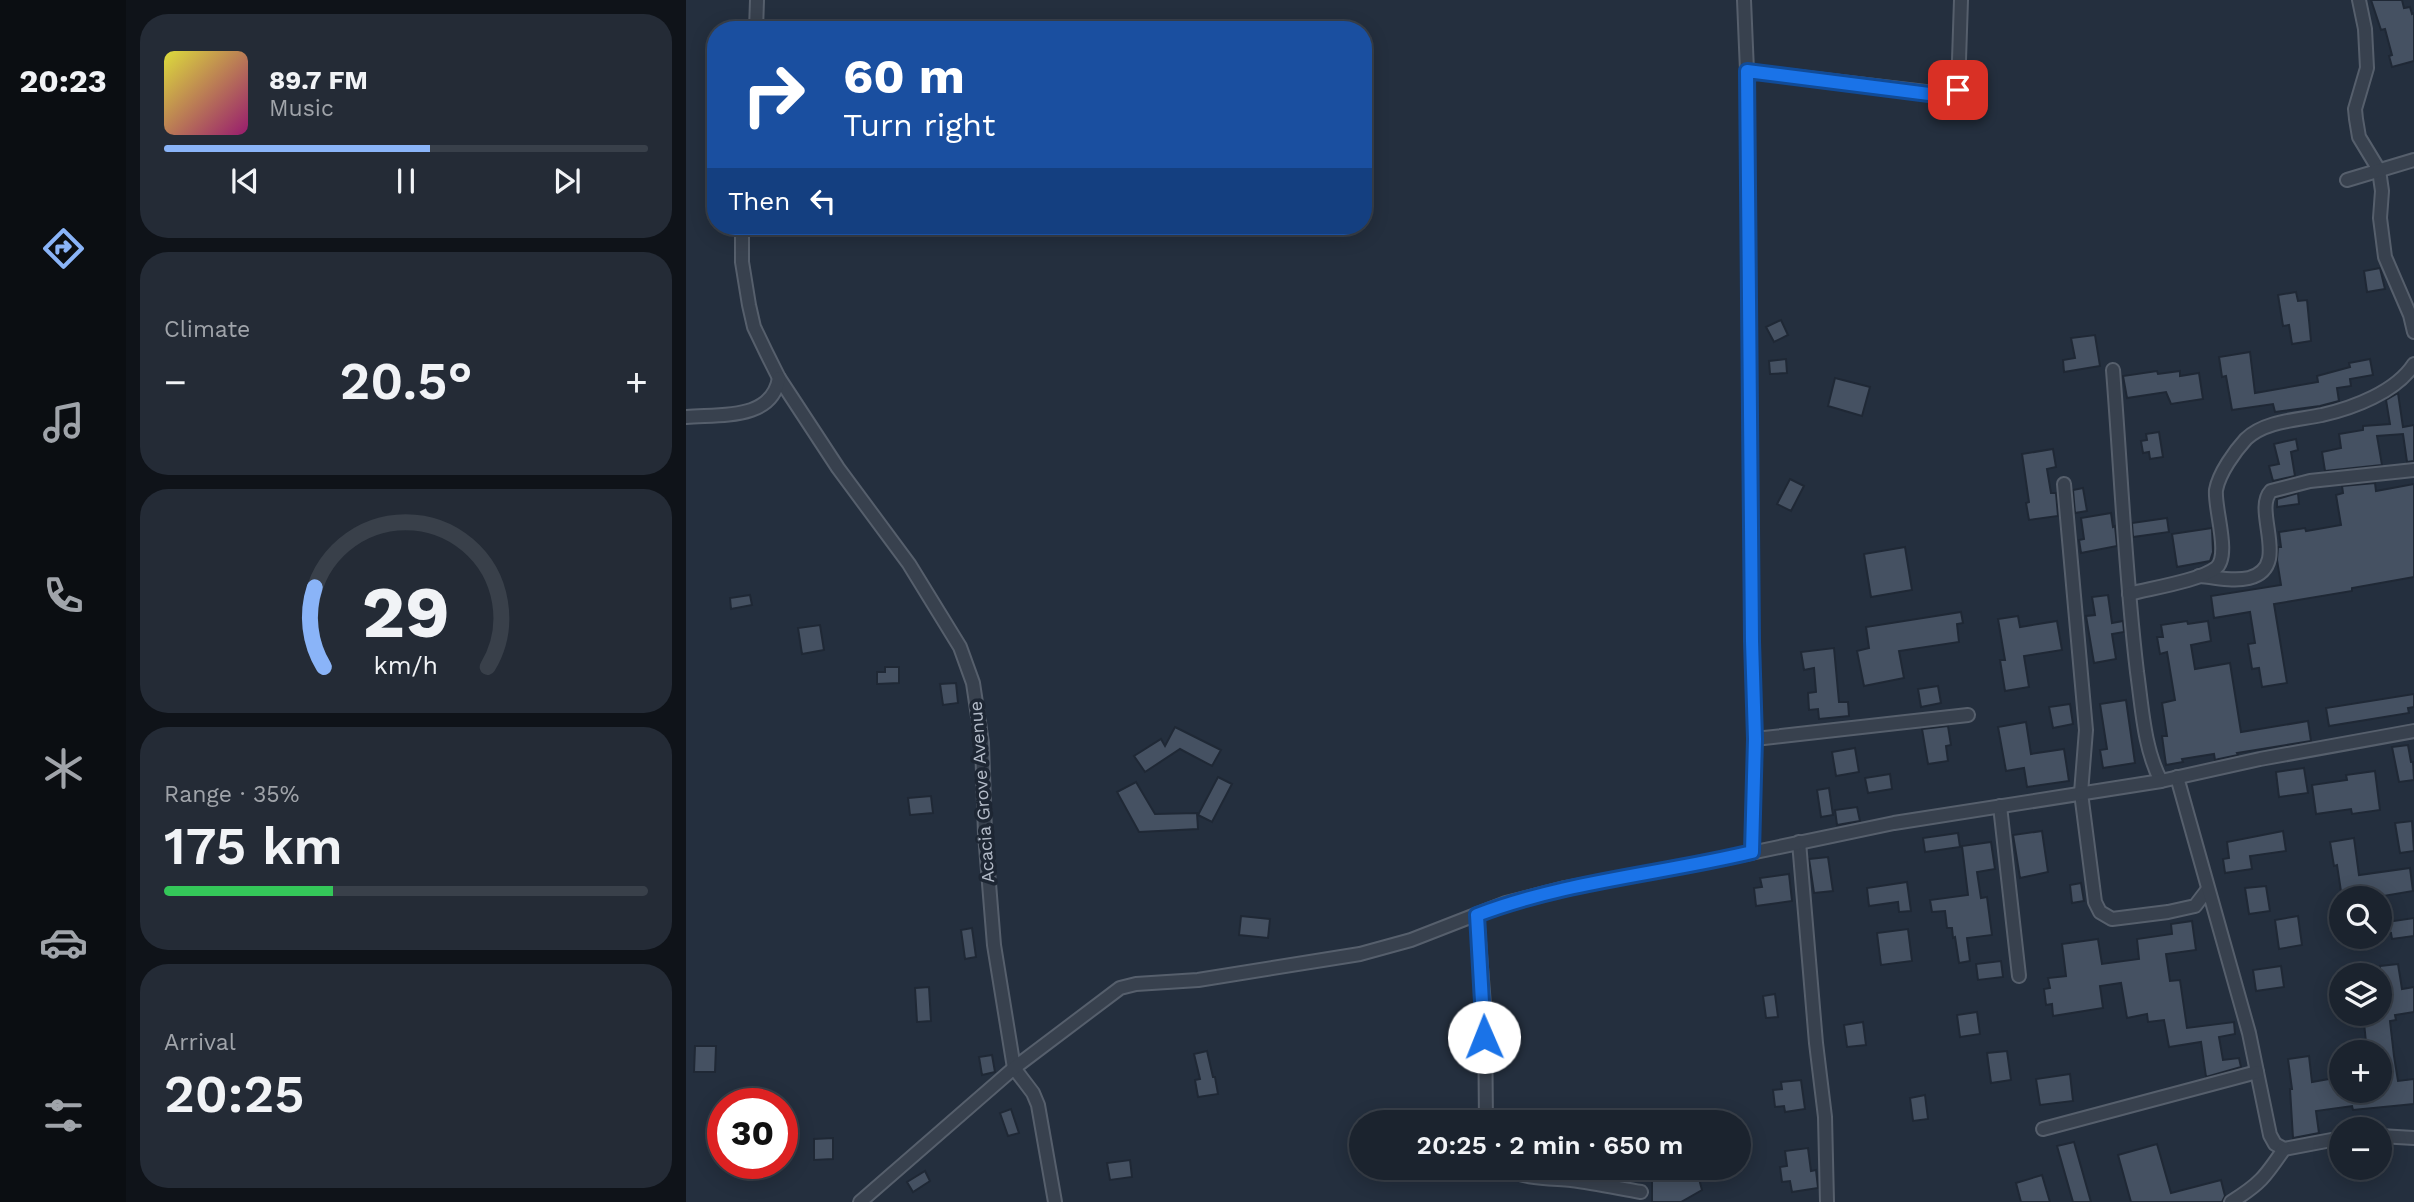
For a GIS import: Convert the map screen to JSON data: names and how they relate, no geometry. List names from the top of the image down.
{
  "streets": {
    "street": ["Acacia Grove Avenue"]
  },
  "page": {
    "tabs": "20:23",
    "turn": ["60 m", "Turn right"],
    "song": ["89.7 FM", "Music"],
    "then": "Then",
    "tile": [
      "Climate",
      ["Range · 35%", "175 km"],
      ["Arrival", "20:25"]
    ],
    "heat": ["−", "20.5°", "+"],
    "map_buttons": ["+", "−"],
    "limit": "30",
    "trip": "20:25 · 2 min · 650 m",
    "gauge": ["29", "km/h"]
  }
}
